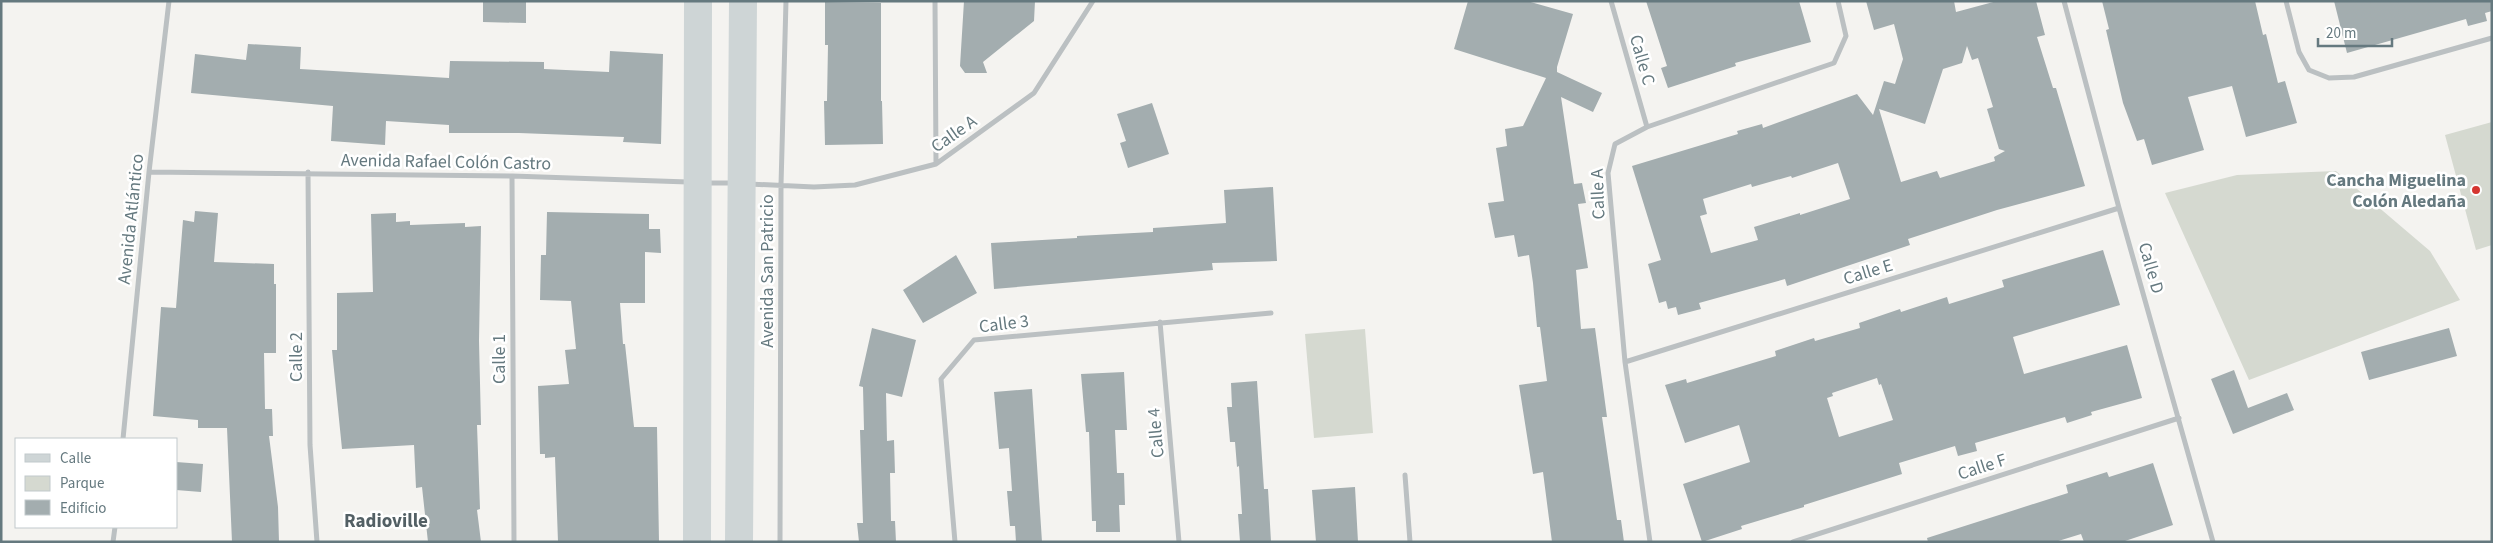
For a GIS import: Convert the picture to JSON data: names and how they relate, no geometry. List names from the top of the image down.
{
  "streets": {
    "street": [
      "Calle C",
      "Calle A",
      "Avenida Rafael Colón Castro",
      "Avenida Atlántico",
      "Calle D",
      "Avenida San Patricio",
      "Calle E",
      "Calle 3",
      "Calle 2",
      "Calle 1",
      "Calle 4",
      "Calle F"
    ]
  },
  "crossings": [
    ["Calle C", "Calle A"],
    ["Calle A", "Avenida Rafael Colón Castro"],
    ["Calle A", "Avenida San Patricio"],
    ["Calle A", "Calle E"],
    ["Avenida Rafael Colón Castro", "Avenida Atlántico"],
    ["Avenida Rafael Colón Castro", "Calle 2"],
    ["Avenida Rafael Colón Castro", "Calle 1"],
    ["Calle D", "Calle E"],
    ["Calle D", "Calle F"],
    ["Calle 3", "Calle 4"]
  ],
  "districts": ["Radioville"],
  "places": ["Cancha Miguelina Colón Aledaña"],
  "legend": ["Calle", "Parque", "Edificio"],
  "scale_bar": "20 m"
}
